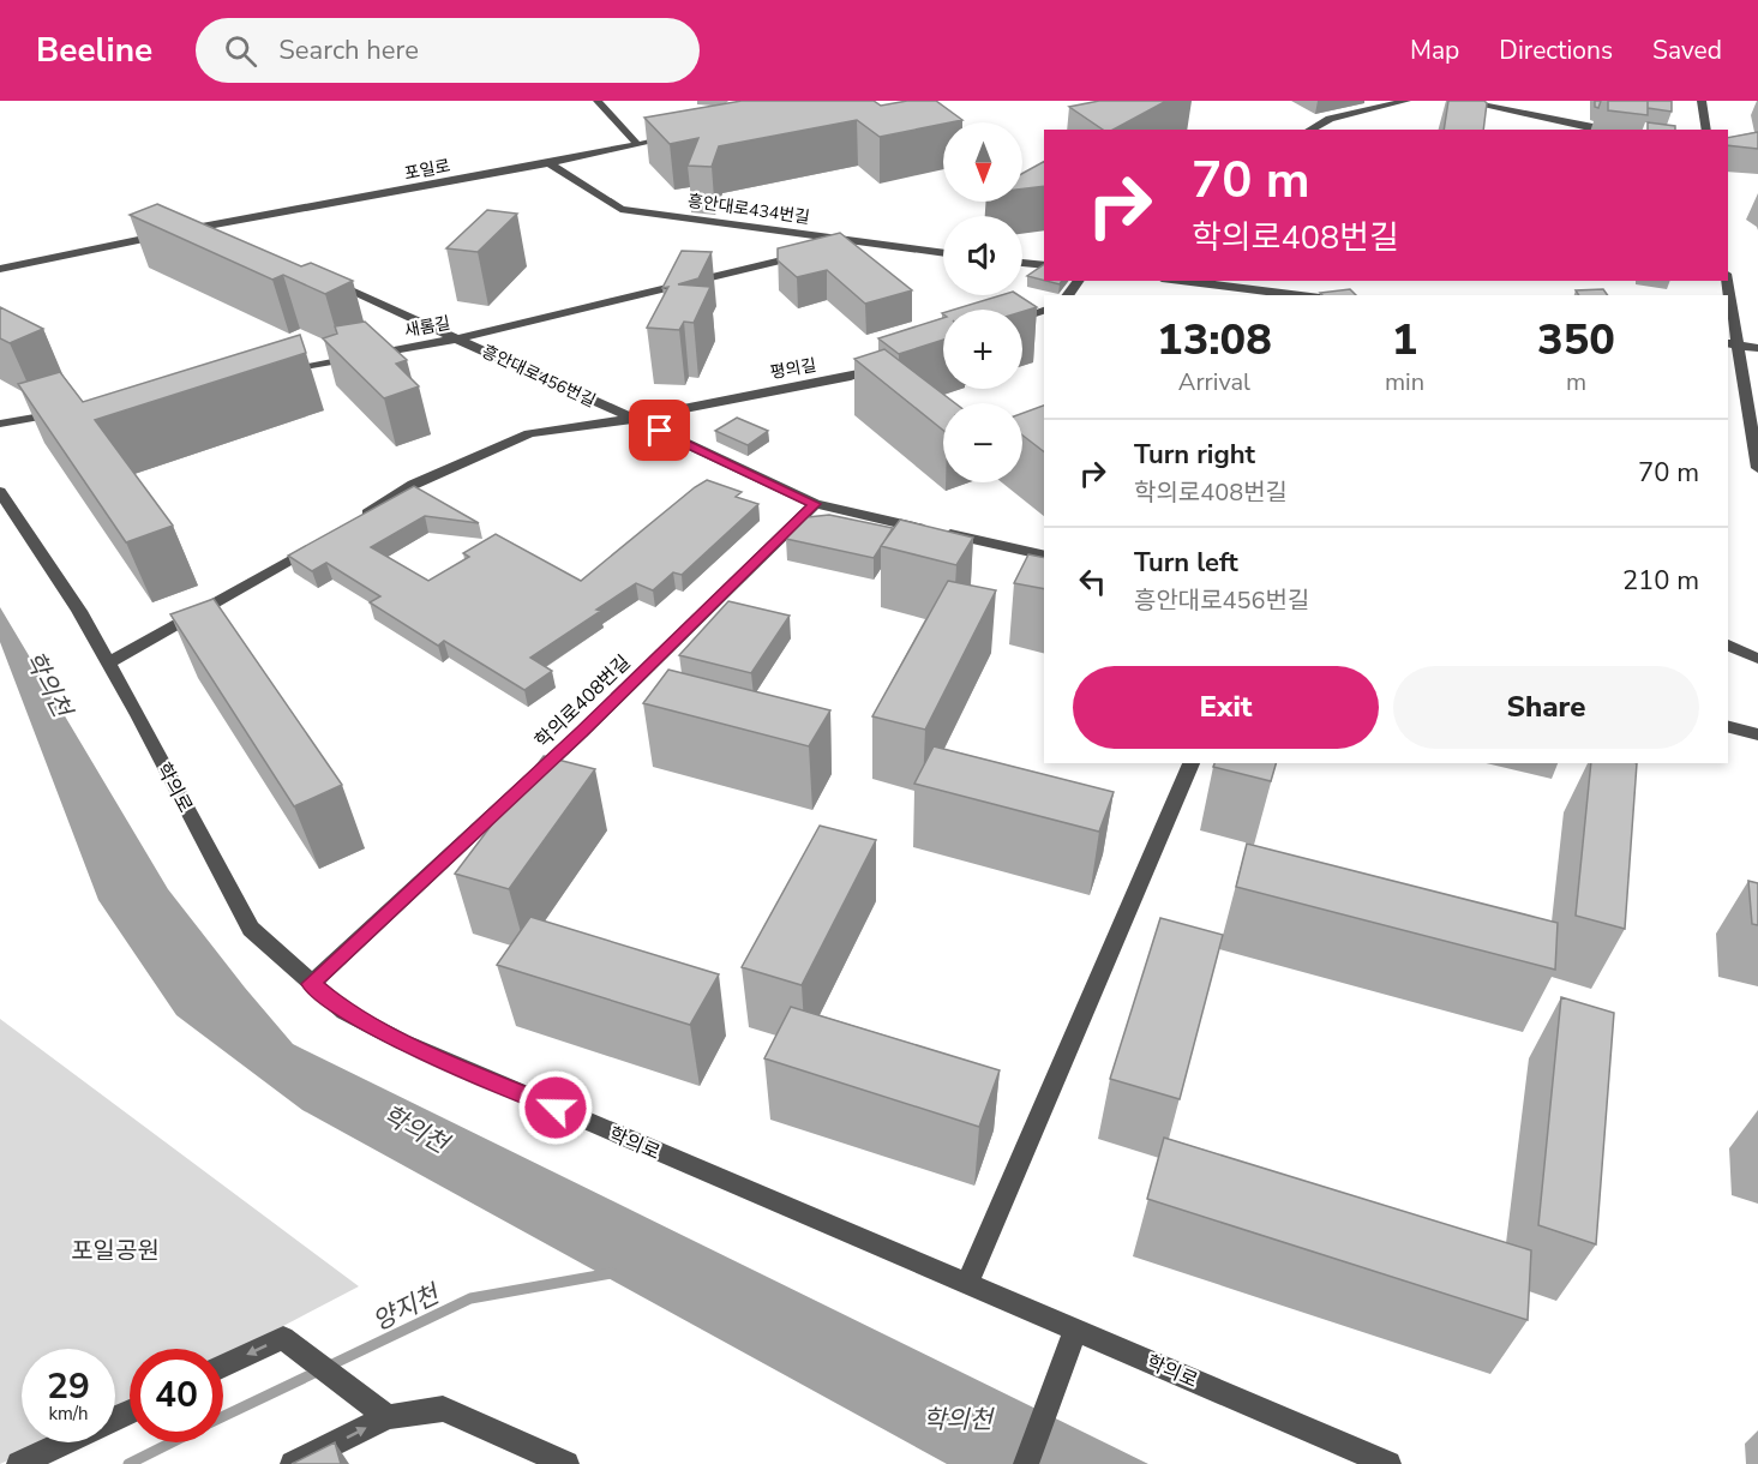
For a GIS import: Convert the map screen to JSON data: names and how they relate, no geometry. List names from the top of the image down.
{
  "streets": {
    "street": [
      "포일로",
      "흥안대로434번길",
      "새롬길",
      "평의길",
      "흥안대로456번길",
      "학의로408번길",
      "학의로"
    ]
  },
  "crossings": [
    ["포일로", "흥안대로434번길"],
    ["흥안대로434번길", "새롬길"],
    ["새롬길", "흥안대로456번길"],
    ["평의길", "흥안대로456번길"],
    ["흥안대로456번길", "학의로408번길"],
    ["학의로408번길", "학의로"]
  ],
  "water": ["학의천", "양지천"],
  "parks": ["포일공원"],
  "north": "bottom",
  "page": {
    "header": "Beeline",
    "search": "Search here",
    "nav": ["Map", "Directions", "Saved"],
    "map_buttons": ["+", "−"],
    "turn": ["70 m", "학의로408번길"],
    "eta": [
      "13:08",
      "Arrival",
      "1",
      "min",
      "350",
      "m"
    ],
    "list": [
      {
        "name": "Turn right",
        "note": "학의로408번길",
        "value": "70 m"
      },
      {
        "name": "Turn left",
        "note": "흥안대로456번길",
        "value": "210 m"
      }
    ],
    "buttons": ["Exit", "Share"],
    "speed": "29 km/h",
    "limit": "40"
  }
}
